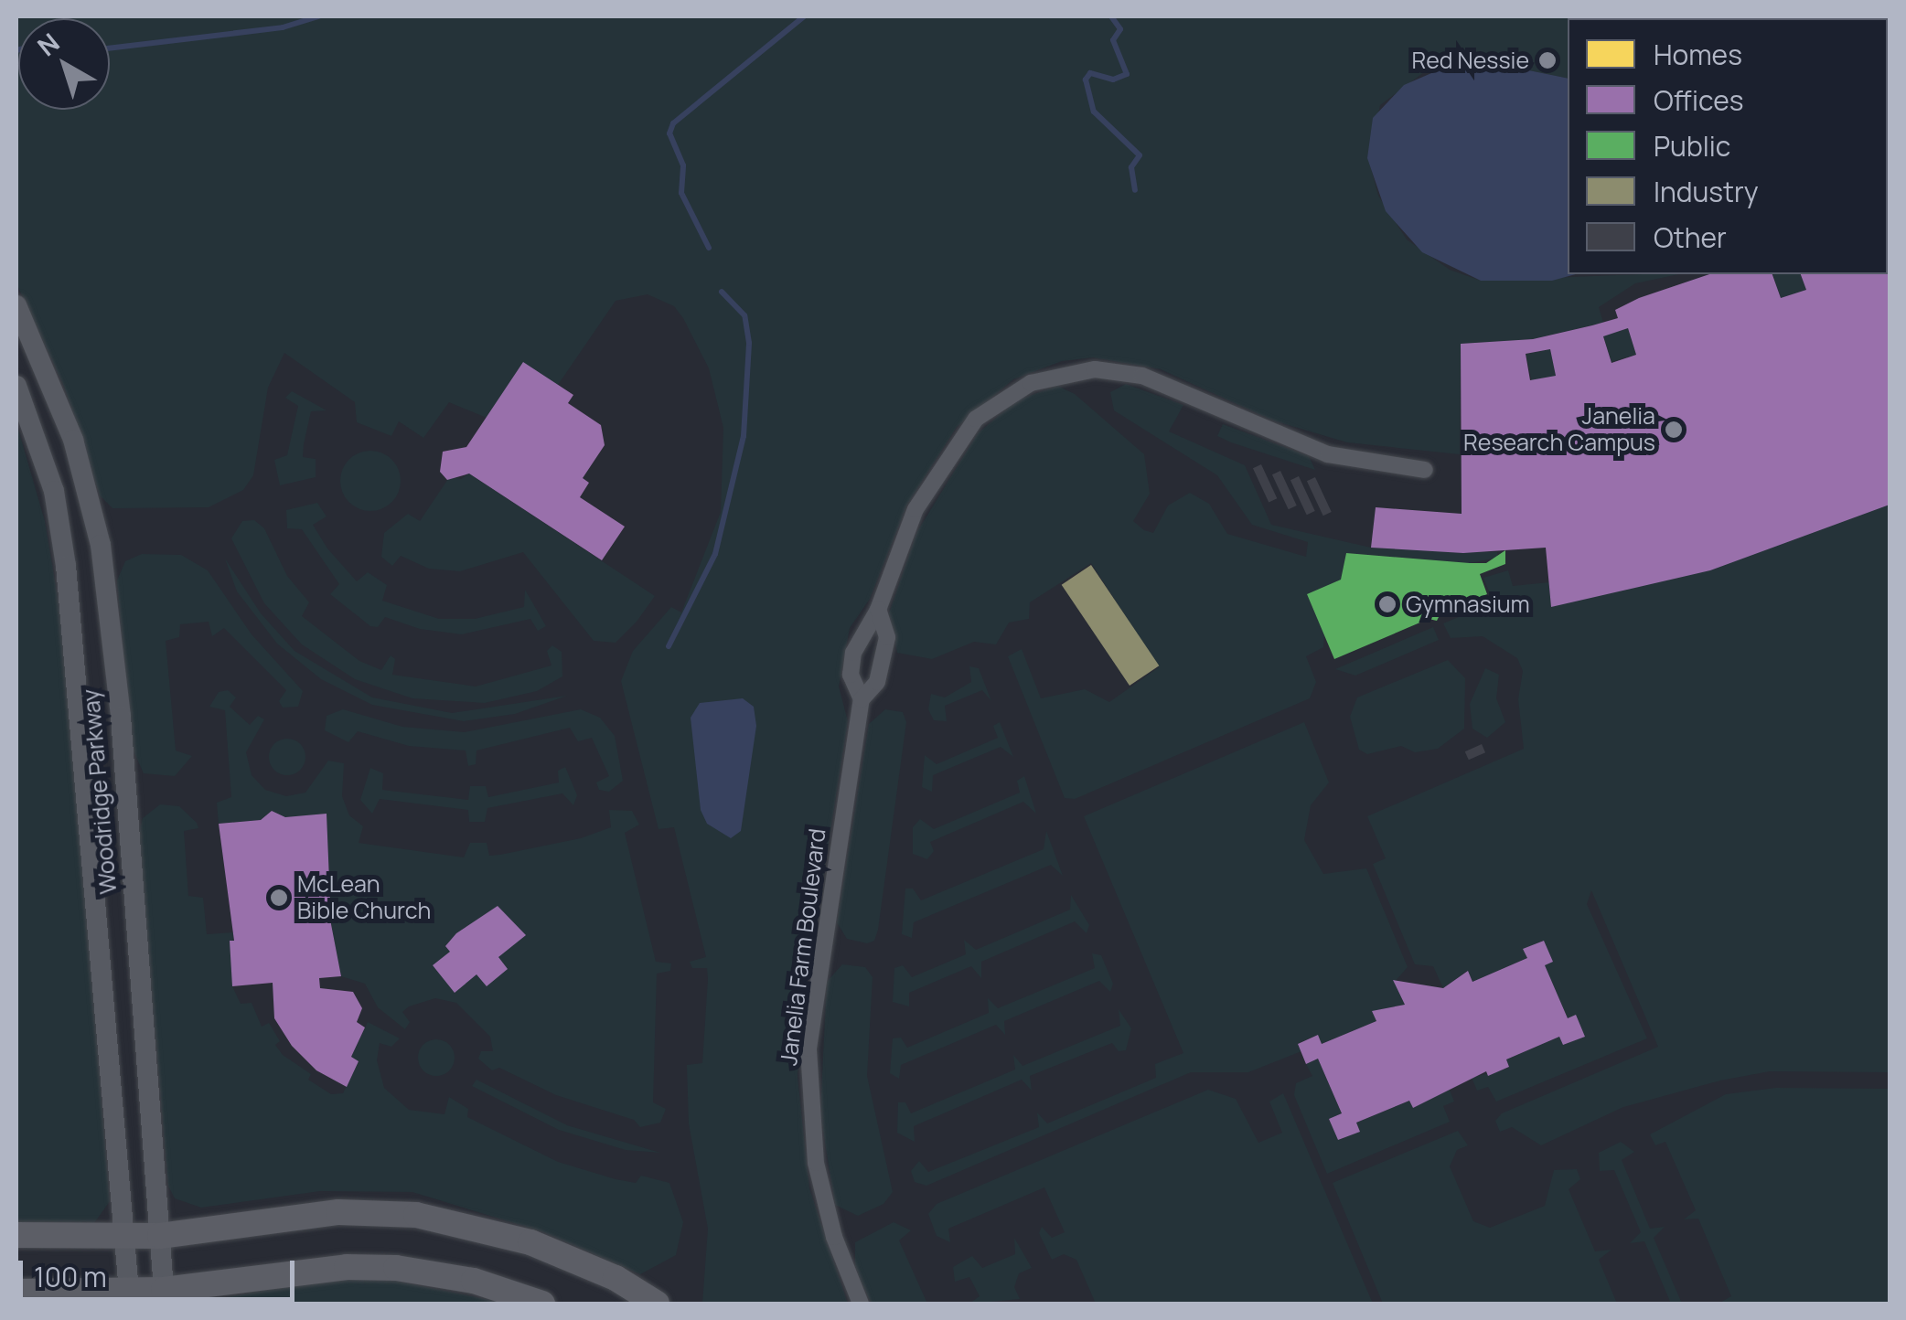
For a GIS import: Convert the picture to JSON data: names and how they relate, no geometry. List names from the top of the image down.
{
  "streets": {
    "street": ["Woodridge Parkway", "Janelia Farm Boulevard"]
  },
  "places": [
    "Red Nessie",
    "Janelia Research Campus",
    "Gymnasium",
    "McLean Bible Church"
  ],
  "legend": [
    "Homes",
    "Offices",
    "Public",
    "Industry",
    "Other"
  ],
  "scale_bar": "100 m",
  "north": "top left"
}
